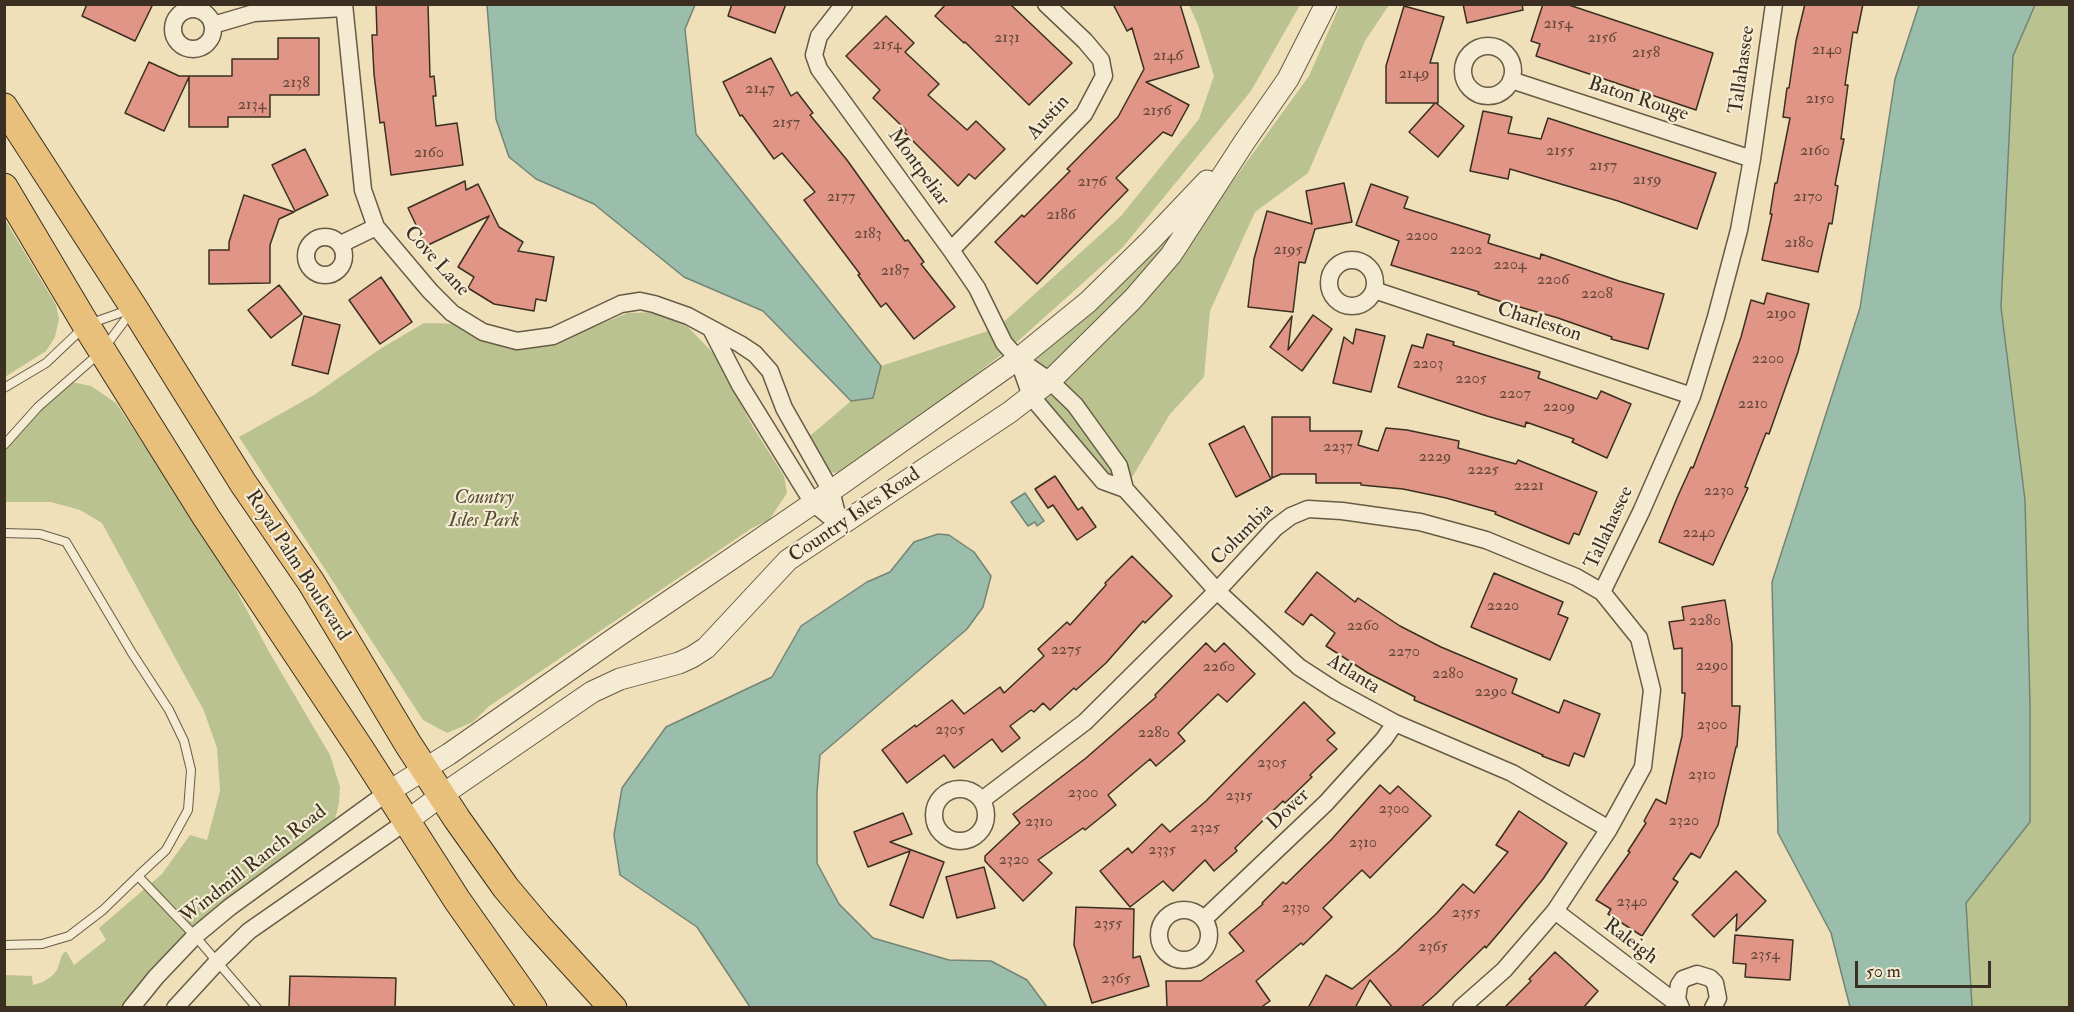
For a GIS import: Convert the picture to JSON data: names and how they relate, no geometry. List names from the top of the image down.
{
  "streets": {
    "main road": ["Royal Palm Boulevard"],
    "street": [
      "Tallahassee",
      "Baton Rouge",
      "Austin",
      "Montpeliar",
      "Cove Lane",
      "Charleston",
      "Country Isles Road",
      "Columbia",
      "Atlanta",
      "Dover",
      "Windmill Ranch Road",
      "Raleigh"
    ]
  },
  "crossings": [
    ["Tallahassee", "Baton Rouge"],
    ["Tallahassee", "Charleston"],
    ["Tallahassee", "Columbia"],
    ["Tallahassee", "Atlanta"],
    ["Tallahassee", "Raleigh"],
    ["Austin", "Montpeliar"],
    ["Montpeliar", "Country Isles Road"],
    ["Montpeliar", "Atlanta"],
    ["Cove Lane", "Country Isles Road"],
    ["Country Isles Road", "Royal Palm Boulevard"],
    ["Country Isles Road", "Atlanta"],
    ["Country Isles Road", "Windmill Ranch Road"],
    ["Columbia", "Atlanta"],
    ["Atlanta", "Dover"]
  ],
  "parks": ["Country Isles Park"],
  "house_numbers": [
    "2154",
    "2131",
    "2156",
    "2154",
    "2140",
    "2158",
    "2146",
    "2149",
    "2138",
    "2147",
    "2150",
    "2134",
    "2156",
    "2157",
    "2155",
    "2160",
    "2160",
    "2157",
    "2159",
    "2176",
    "2177",
    "2170",
    "2186",
    "2183",
    "2200",
    "2180",
    "2195",
    "2202",
    "2204",
    "2187",
    "2206",
    "2208",
    "2190",
    "2200",
    "2203",
    "2205",
    "2207",
    "2210",
    "2209",
    "2237",
    "2229",
    "2225",
    "2221",
    "2230",
    "2240",
    "2220",
    "2280",
    "2260",
    "2275",
    "2270",
    "2290",
    "2260",
    "2280",
    "2290",
    "2300",
    "2305",
    "2280",
    "2305",
    "2310",
    "2300",
    "2315",
    "2300",
    "2320",
    "2310",
    "2325",
    "2310",
    "2335",
    "2320",
    "2340",
    "2330",
    "2355",
    "2355",
    "2365",
    "2354",
    "2365"
  ],
  "scale_bar": "50 m"
}
